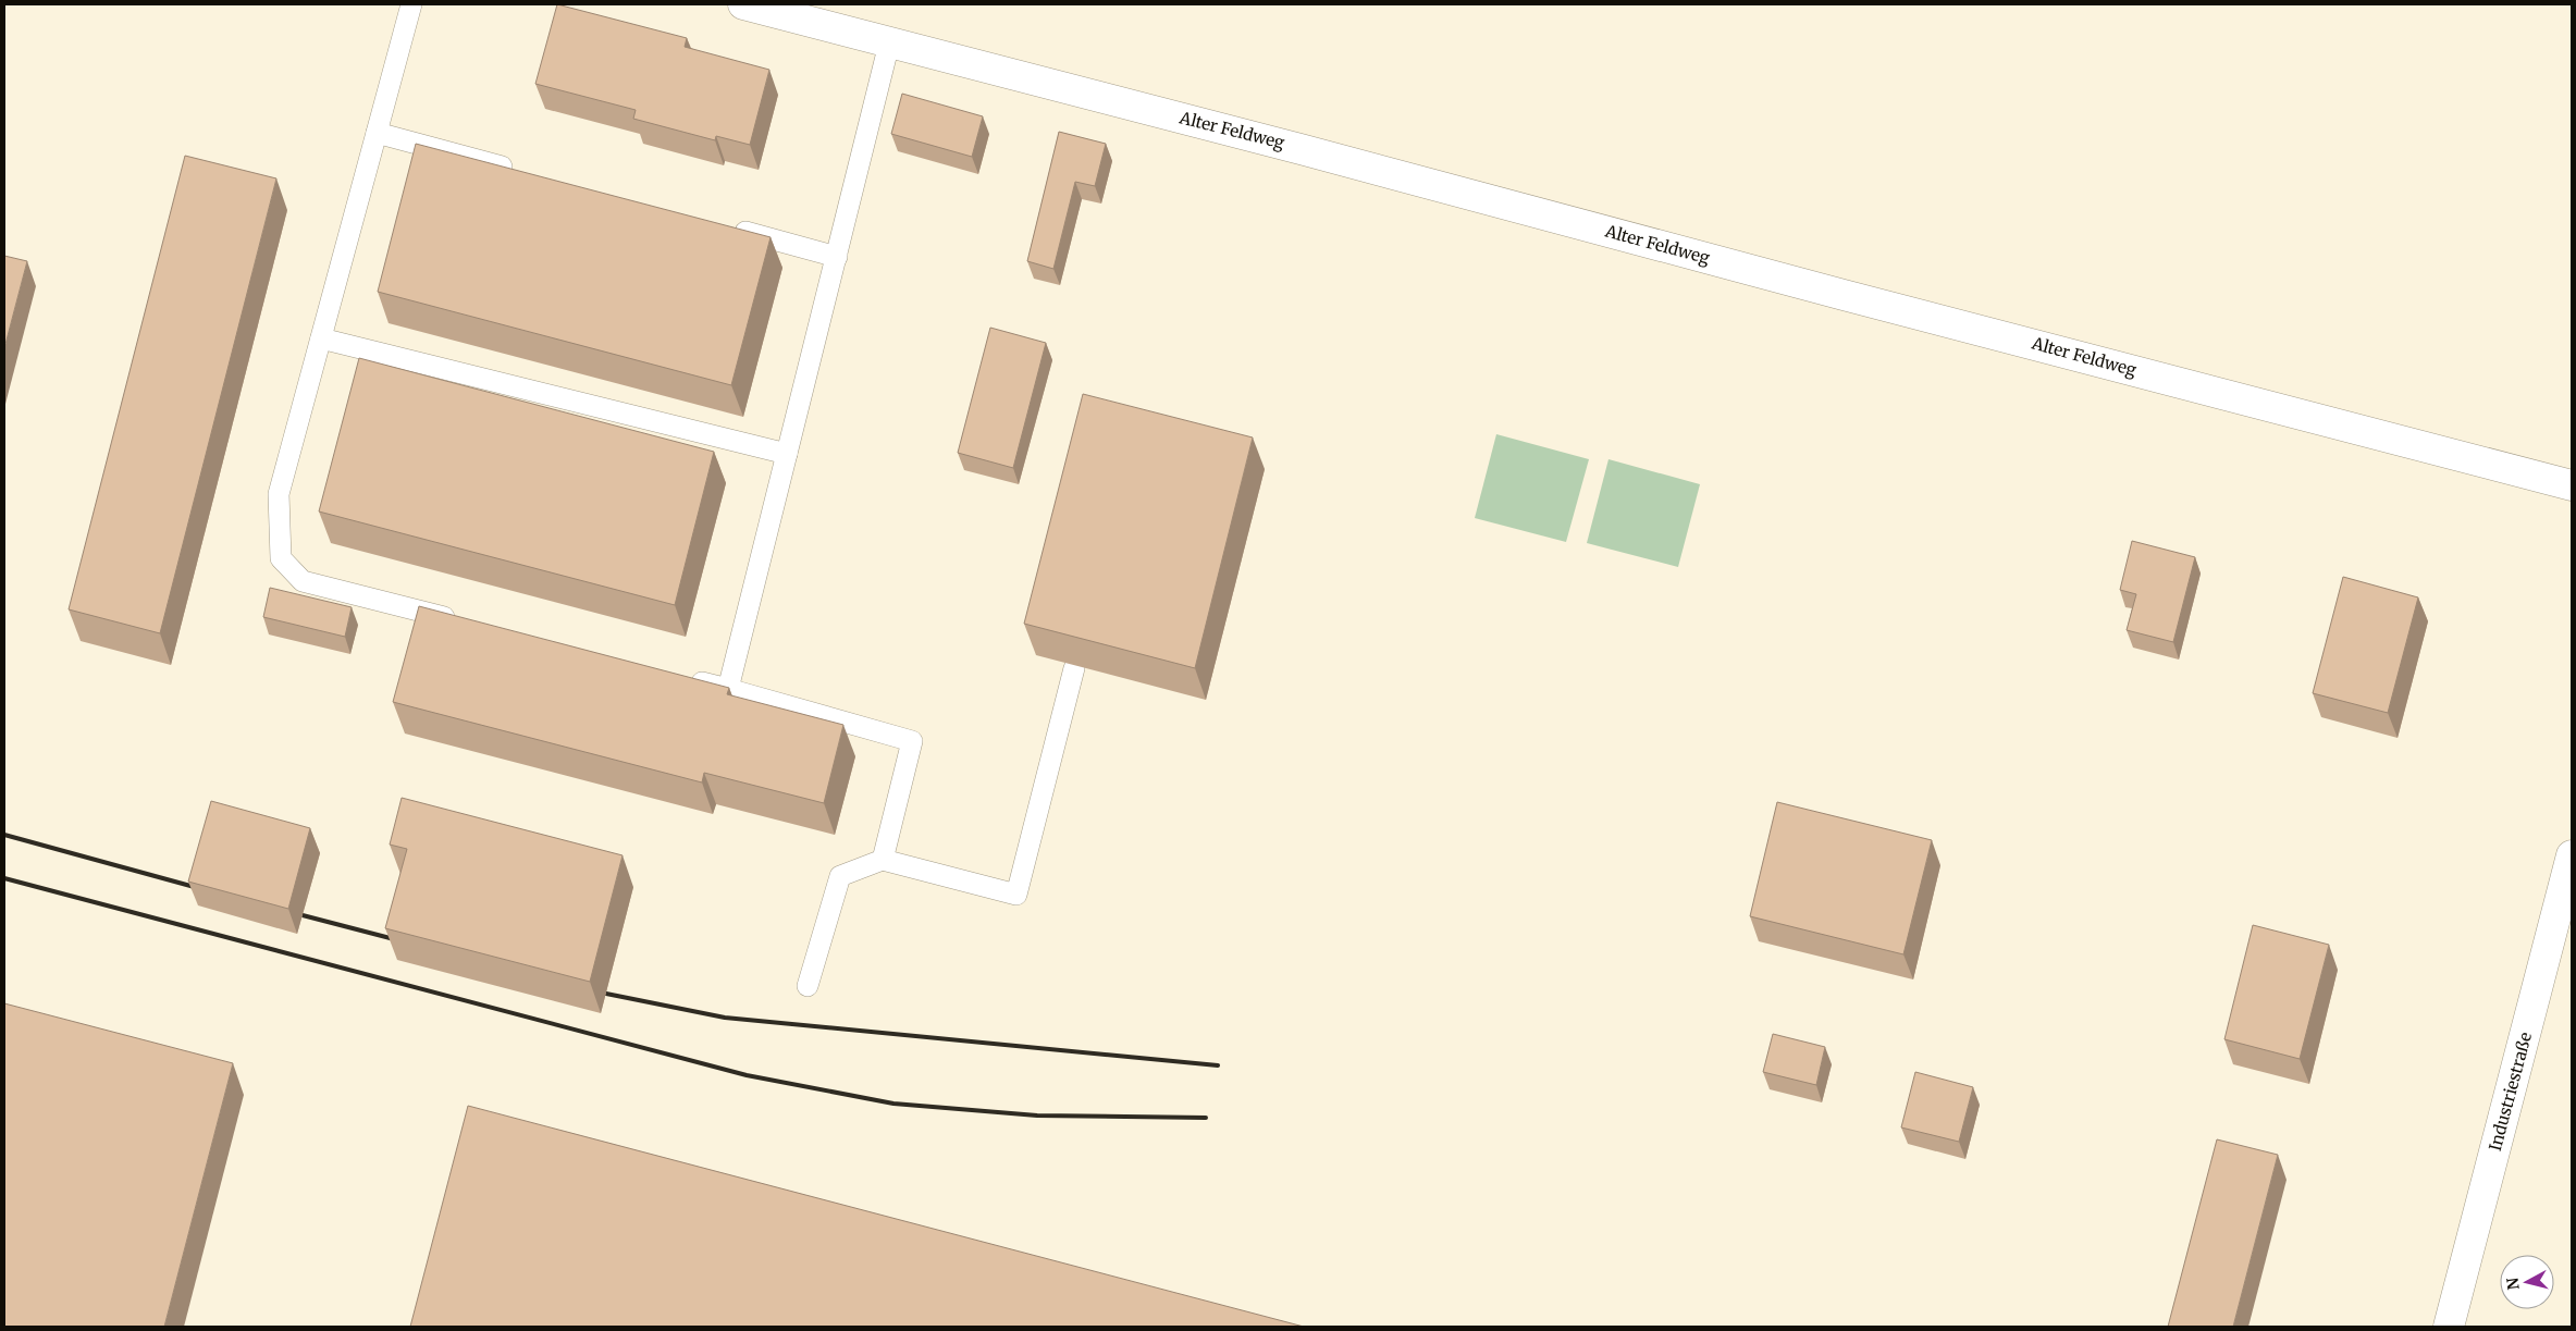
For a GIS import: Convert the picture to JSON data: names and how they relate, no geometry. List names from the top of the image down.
{
  "streets": {
    "street": ["Alter Feldweg", "Industriestraße"]
  },
  "north": "left"
}
